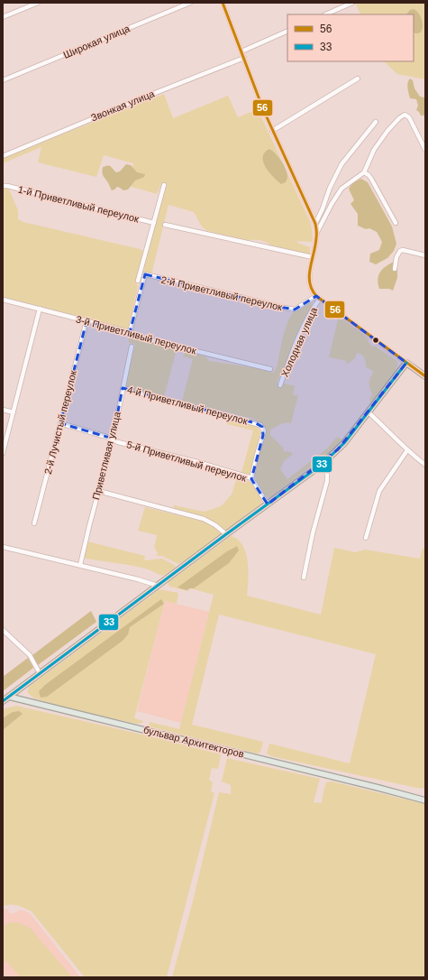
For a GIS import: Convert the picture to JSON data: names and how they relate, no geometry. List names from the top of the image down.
{
  "streets": {
    "main road": ["бульвар Архитекторов"],
    "street": [
      "Широкая улица",
      "Звонкая улица",
      "1-й Приветливый переулок",
      "2-й Приветливый переулок",
      "3-й Приветливый переулок",
      "Холодная улица",
      "4-й Приветливый переулок",
      "2-й Лучистый переулок",
      "Приветливая улица",
      "5-й Приветливый переулок"
    ]
  },
  "crossings": [
    ["2-й Приветливый переулок", "3-й Приветливый переулок"],
    ["2-й Приветливый переулок", "Холодная улица"],
    ["3-й Приветливый переулок", "2-й Лучистый переулок"],
    ["4-й Приветливый переулок", "Приветливая улица"],
    ["4-й Приветливый переулок", "5-й Приветливый переулок"],
    ["2-й Лучистый переулок", "5-й Приветливый переулок"],
    ["Приветливая улица", "5-й Приветливый переулок"]
  ],
  "lines": ["transit line 56", "transit line 33"],
  "legend": ["56", "33"]
}
